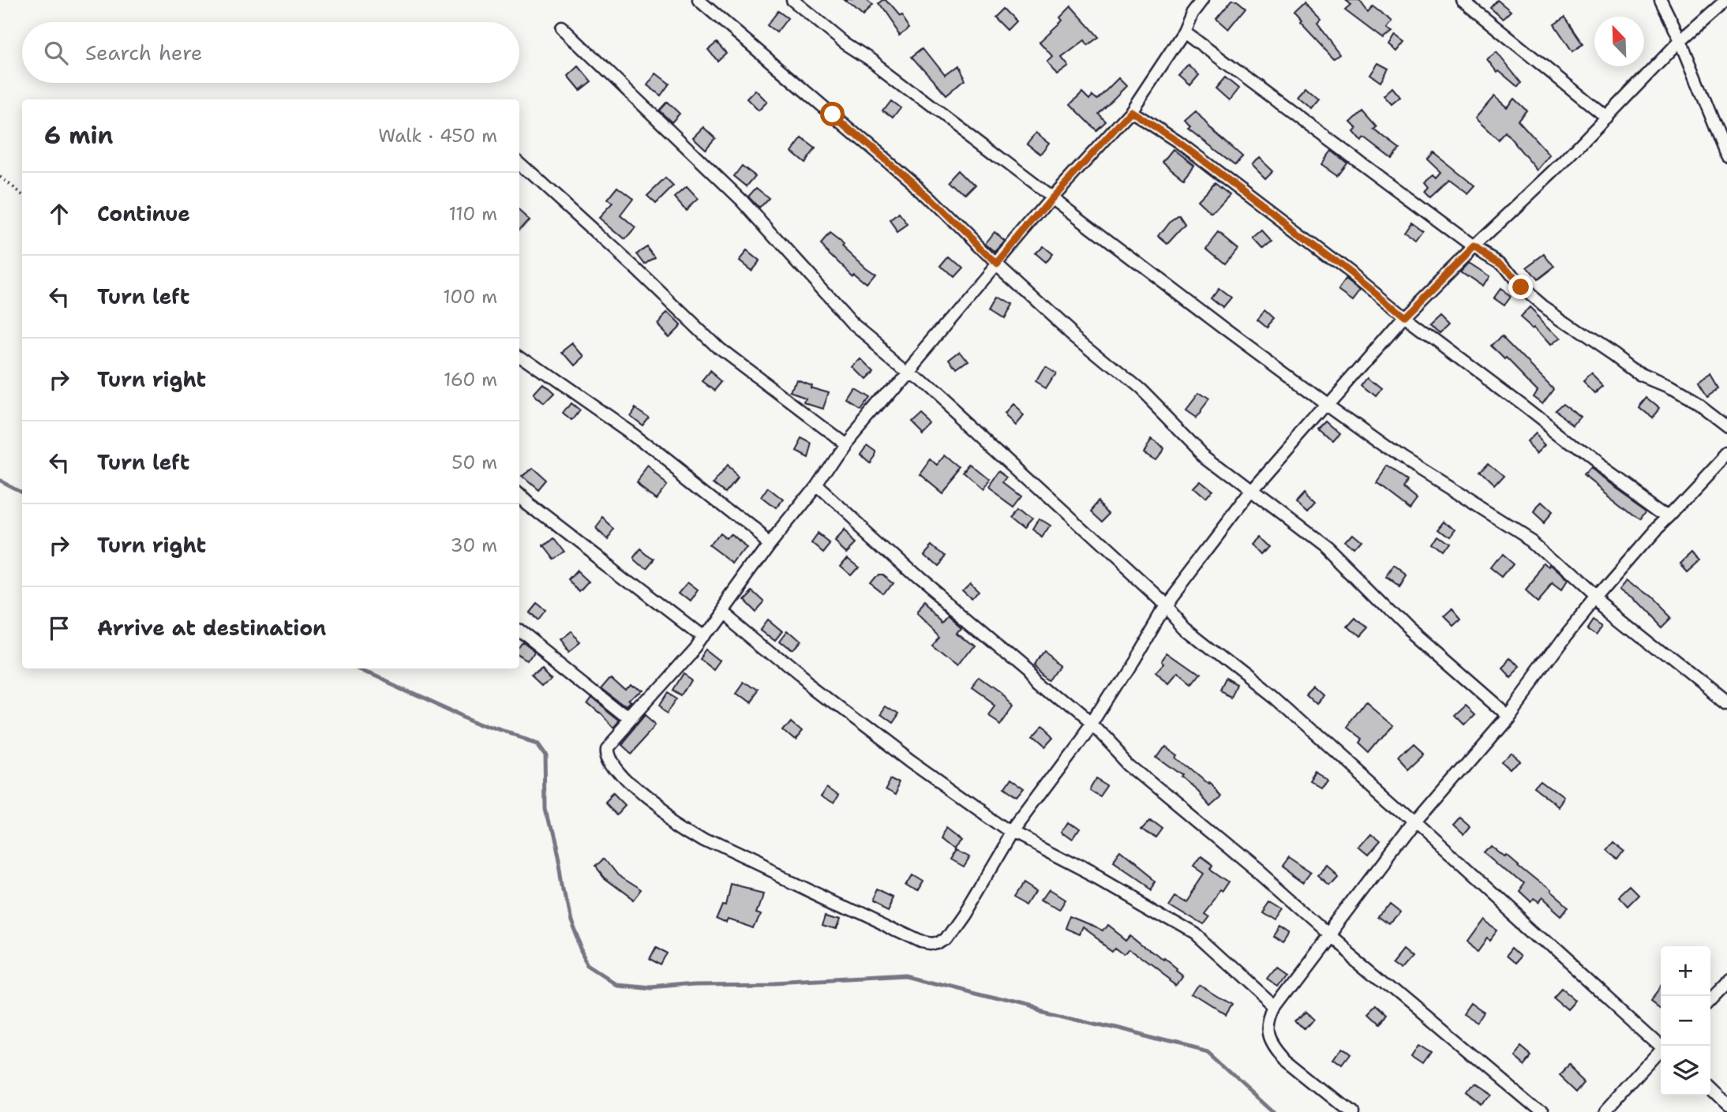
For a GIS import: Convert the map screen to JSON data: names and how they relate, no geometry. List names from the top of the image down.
{
  "north": "top left",
  "page": {
    "search": "Search here",
    "heading": ["6 min", "Walk · 450 m"],
    "list": [
      ["Continue", "110 m"],
      ["Turn left", "100 m"],
      ["Turn right", "160 m"],
      ["Turn left", "50 m"],
      ["Turn right", "30 m"],
      "Arrive at destination"
    ],
    "map_buttons": ["+", "−"]
  }
}
